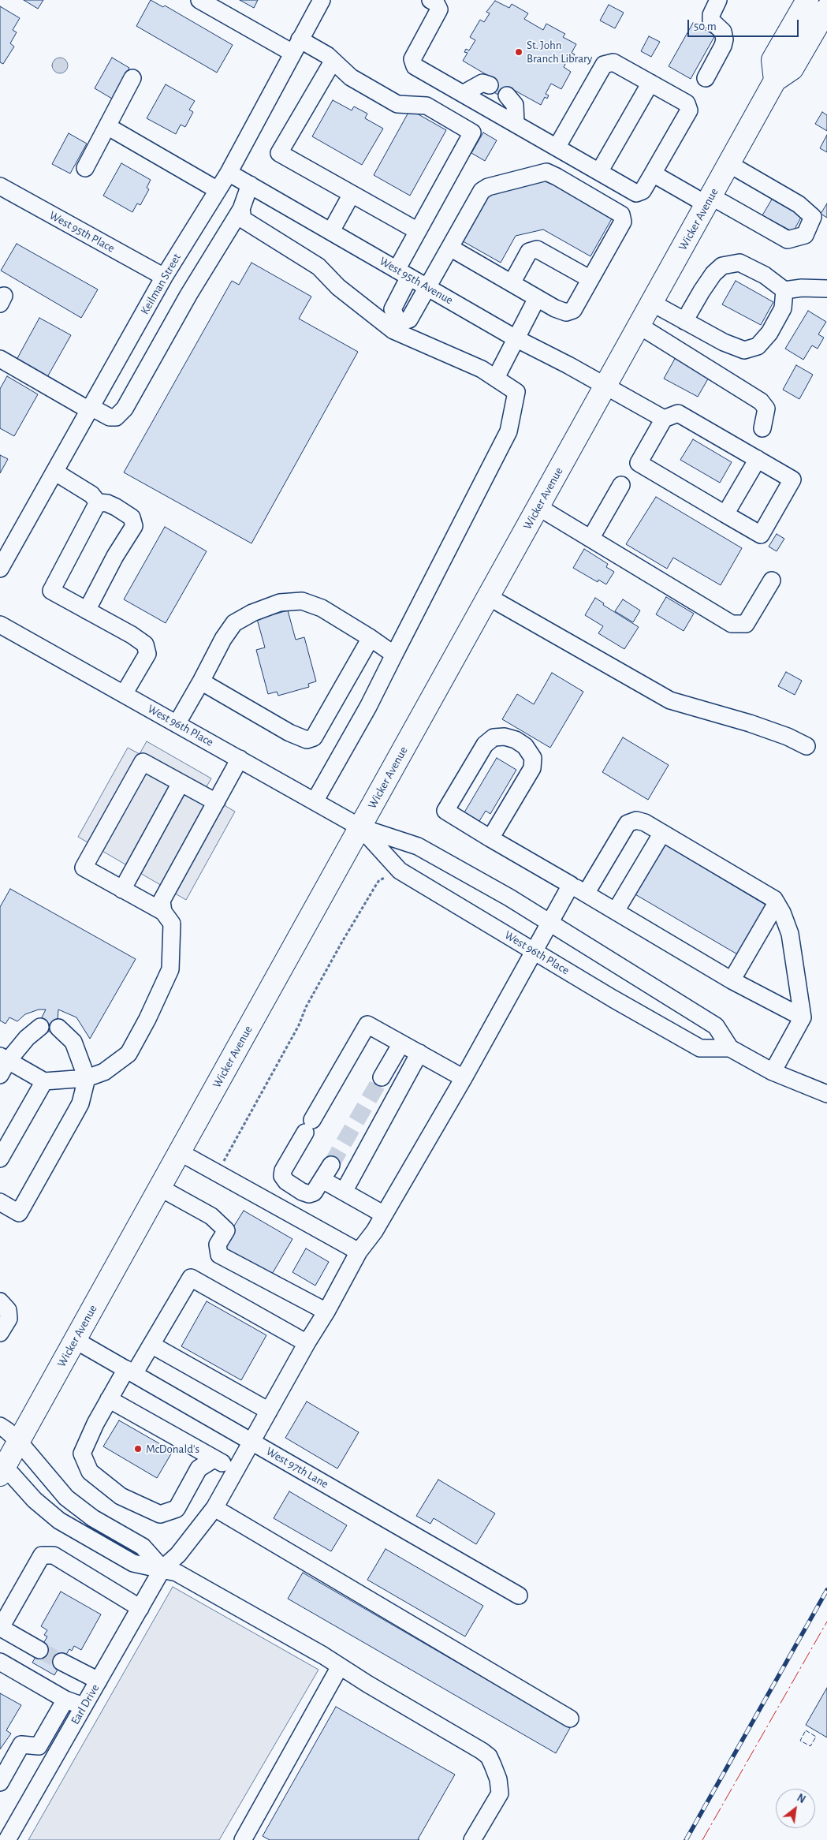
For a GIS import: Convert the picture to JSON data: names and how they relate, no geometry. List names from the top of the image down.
{
  "streets": {
    "highway": ["Wicker Avenue"],
    "street": [
      "West 95th Place",
      "West 95th Avenue",
      "Keilman Street",
      "West 96th Place",
      "West 97th Lane",
      "Earl Drive"
    ]
  },
  "crossings": [
    ["Wicker Avenue", "West 95th Avenue"],
    ["Wicker Avenue", "West 96th Place"],
    ["Wicker Avenue", "West 97th Lane"],
    ["West 95th Place", "Keilman Street"],
    ["West 95th Avenue", "Keilman Street"],
    ["West 96th Place", "Earl Drive"],
    ["West 97th Lane", "Earl Drive"]
  ],
  "places": ["St. John Branch Library", "McDonald's"],
  "scale_bar": "50 m",
  "north": "top right"
}
